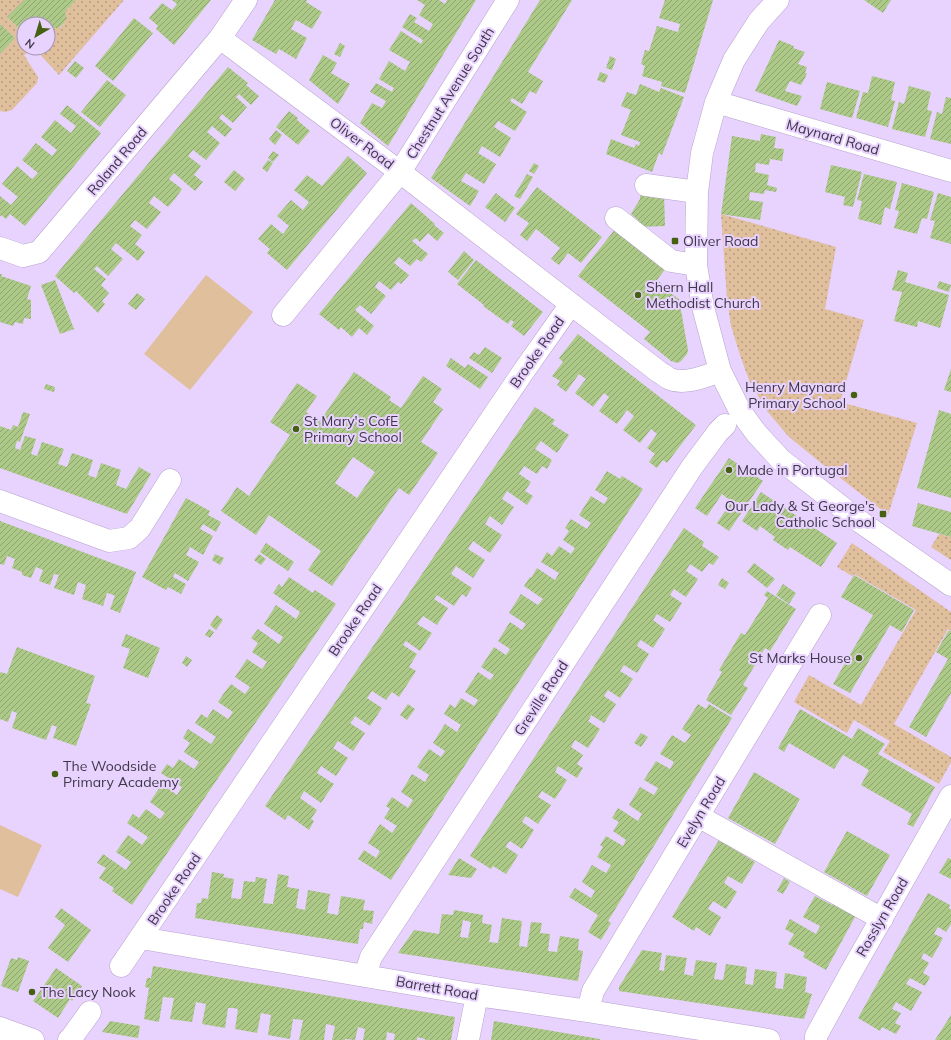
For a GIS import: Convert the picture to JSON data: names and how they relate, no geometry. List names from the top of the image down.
{
  "streets": {
    "street": [
      "Chestnut Avenue South",
      "Maynard Road",
      "Oliver Road",
      "Roland Road",
      "Brooke Road",
      "Greville Road",
      "Evelyn Road",
      "Rosslyn Road",
      "Barrett Road"
    ]
  },
  "crossings": [
    ["Chestnut Avenue South", "Oliver Road"],
    ["Oliver Road", "Roland Road"],
    ["Oliver Road", "Brooke Road"],
    ["Brooke Road", "Barrett Road"],
    ["Greville Road", "Barrett Road"],
    ["Evelyn Road", "Barrett Road"]
  ],
  "places": {
    "transit": ["Oliver Road", "Our Lady & St George's Catholic School"],
    "other": [
      "Shern Hall Methodist Church",
      "Henry Maynard Primary School",
      "St Mary's CofE Primary School",
      "Made in Portugal",
      "St Marks House",
      "The Woodside Primary Academy",
      "The Lacy Nook"
    ]
  },
  "north": "bottom left"
}
